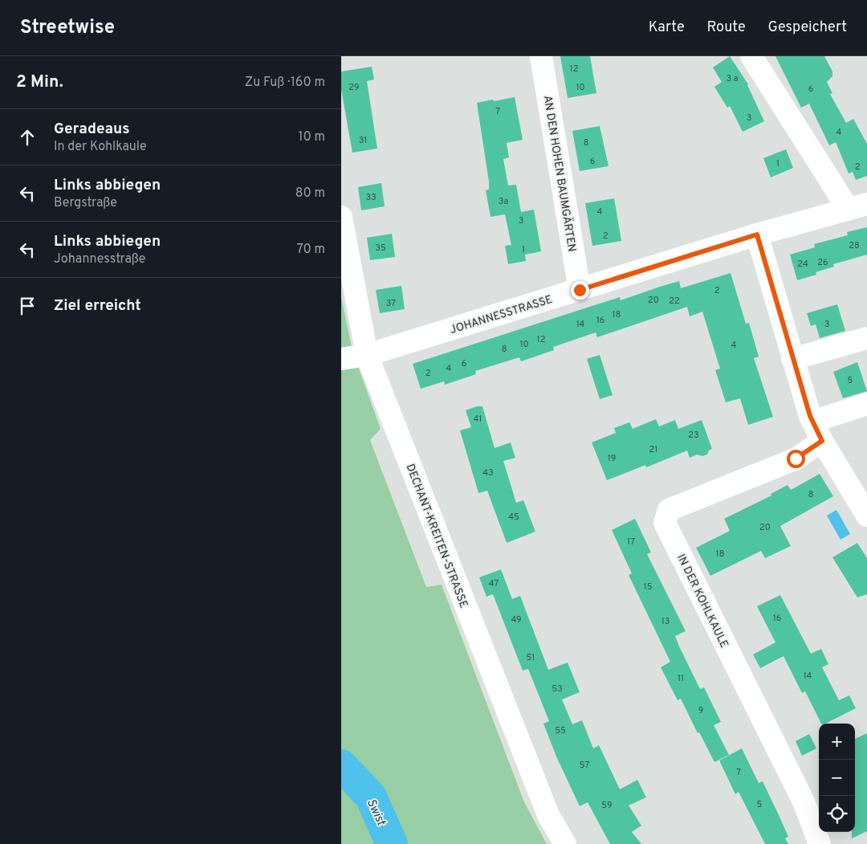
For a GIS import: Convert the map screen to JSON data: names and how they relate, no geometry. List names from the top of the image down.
{
  "streets": {
    "street": [
      "AN DEN HOHEN BAUMGÄRTEN",
      "JOHANNESSTRASSE",
      "DECHANT-KREITEN-STRASSE",
      "IN DER KOHLKAULE"
    ]
  },
  "crossings": [
    ["AN DEN HOHEN BAUMGÄRTEN", "JOHANNESSTRASSE"],
    ["JOHANNESSTRASSE", "DECHANT-KREITEN-STRASSE"]
  ],
  "water": ["Swist"],
  "house_numbers": [
    "12",
    "3 a",
    "29",
    "10",
    "6",
    "7",
    "3",
    "4",
    "31",
    "8",
    "6",
    "1",
    "2",
    "33",
    "3a",
    "4",
    "3",
    "2",
    "28",
    "35",
    "1",
    "26",
    "24",
    "2",
    "20",
    "22",
    "37",
    "18",
    "16",
    "14",
    "3",
    "12",
    "10",
    "4",
    "8",
    "6",
    "4",
    "2",
    "5",
    "41",
    "23",
    "21",
    "19",
    "43",
    "8",
    "45",
    "20",
    "17",
    "18",
    "47",
    "15",
    "16",
    "49",
    "13",
    "51",
    "14",
    "11",
    "53",
    "9",
    "55",
    "57",
    "7",
    "5",
    "59"
  ],
  "page": {
    "header": "Streetwise",
    "nav": ["Karte", "Route", "Gespeichert"],
    "heading": ["2 Min.", "Zu Fuß · 160 m"],
    "list": [
      ["Geradeaus", "In der Kohlkaule", "10 m"],
      ["Links abbiegen", "Bergstraße", "80 m"],
      ["Links abbiegen", "Johannesstraße", "70 m"],
      "Ziel erreicht"
    ],
    "map_buttons": ["+", "−"]
  }
}
